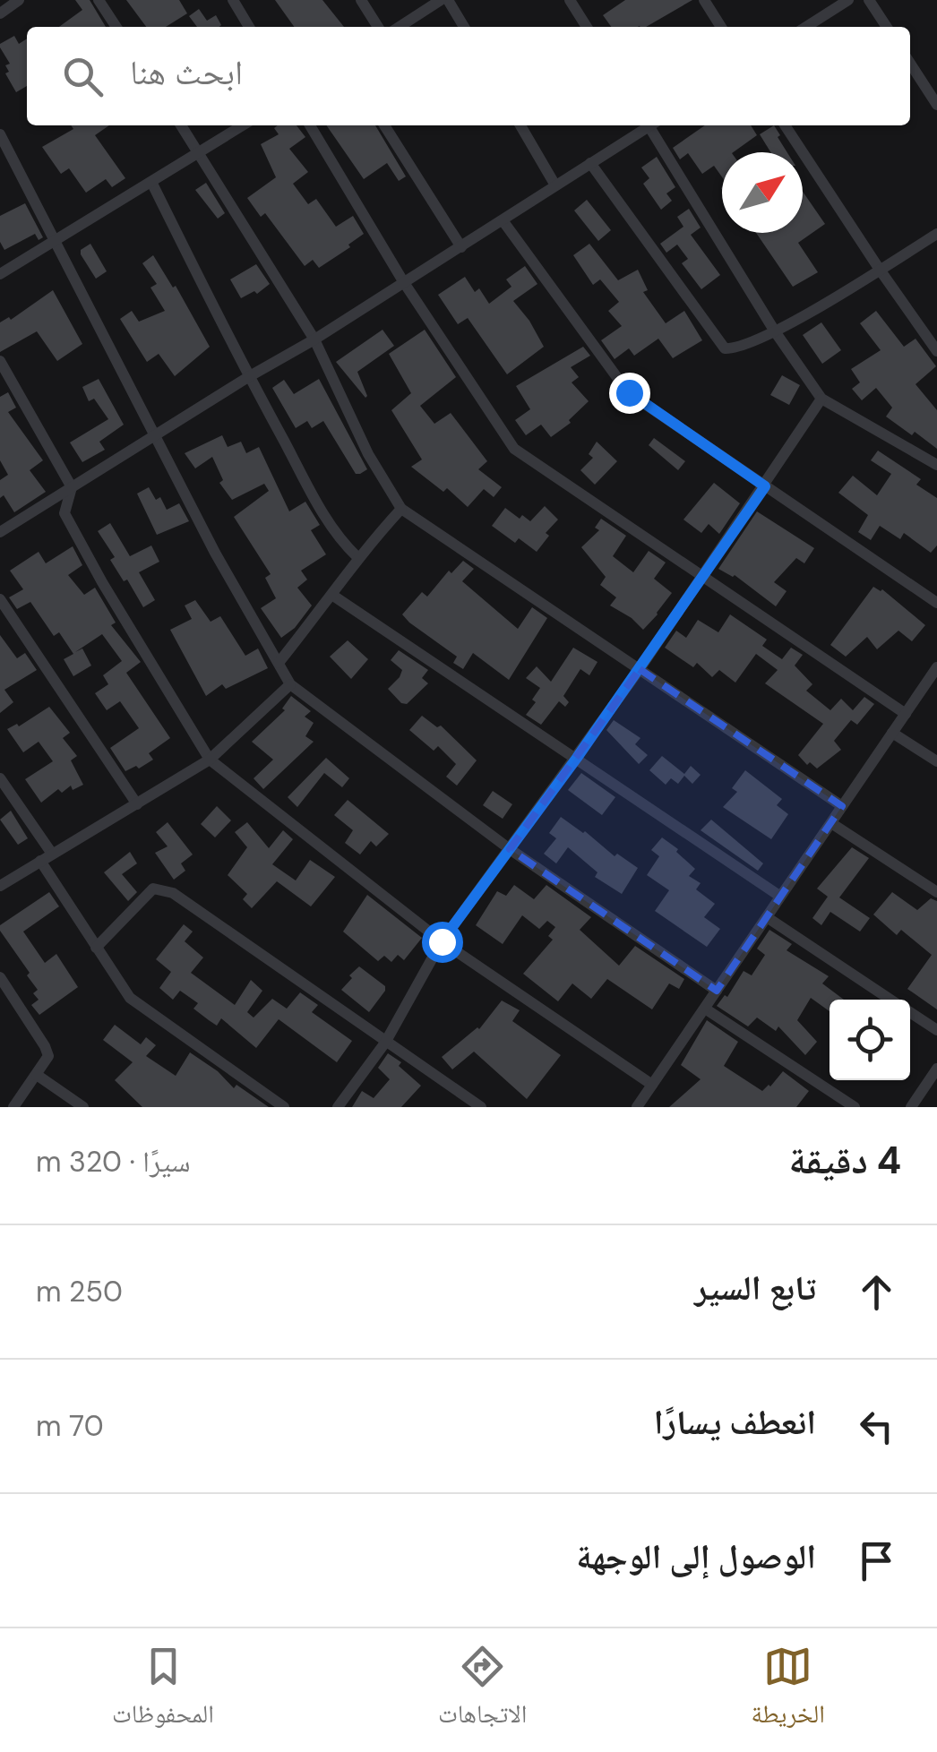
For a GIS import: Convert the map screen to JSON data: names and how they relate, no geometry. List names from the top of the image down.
{
  "north": "top right",
  "page": {
    "search": "ابحث هنا",
    "heading": ["4 دقيقة", "سيرًا · 320 m"],
    "list": [
      ["تابع السير", "250 m"],
      ["انعطف يسارًا", "70 m"],
      "الوصول إلى الوجهة"
    ],
    "nav": ["الخريطة", "الاتجاهات", "المحفوظات"]
  }
}
